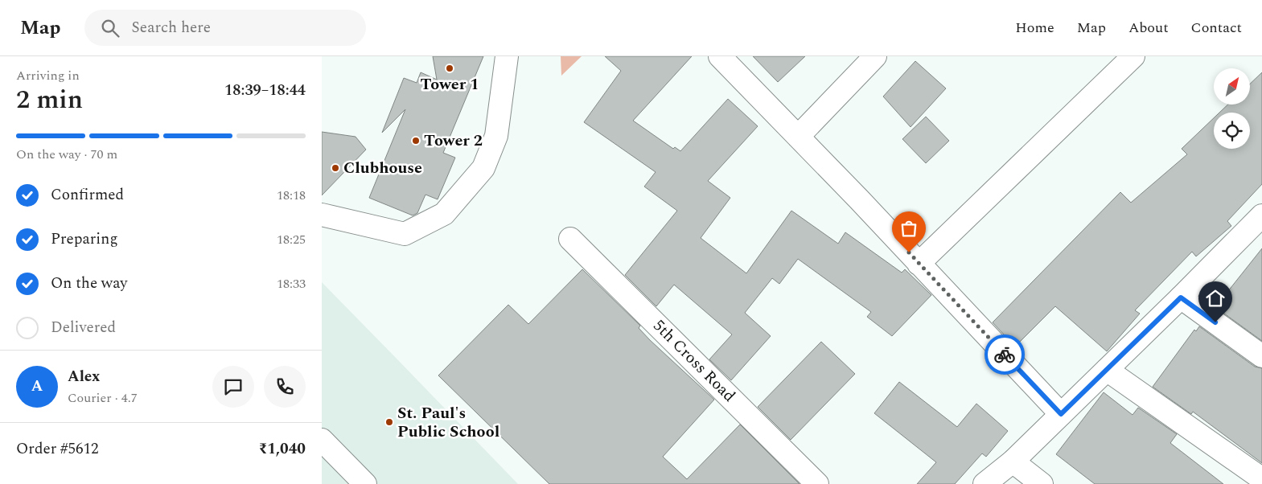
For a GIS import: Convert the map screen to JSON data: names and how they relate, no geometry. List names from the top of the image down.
{
  "streets": {
    "street": ["5th Cross Road"]
  },
  "places": [
    "Tower 1",
    "Tower 2",
    "Clubhouse",
    "St. Paul's Public School"
  ],
  "north": "top right",
  "page": {
    "header": "Map",
    "search": "Search here",
    "nav": [
      "Home",
      "Map",
      "About",
      "Contact"
    ],
    "heading": ["2 min", "Arriving in", "18:39–18:44"],
    "panel": [
      "Alex",
      "Courier · 4.7",
      "Order #5612",
      "₹1,040"
    ],
    "bar": "On the way · 70 m",
    "list": [
      ["Confirmed", "18:18"],
      ["Preparing", "18:25"],
      ["On the way", "18:33"],
      "Delivered"
    ],
    "round": "A"
  }
}
